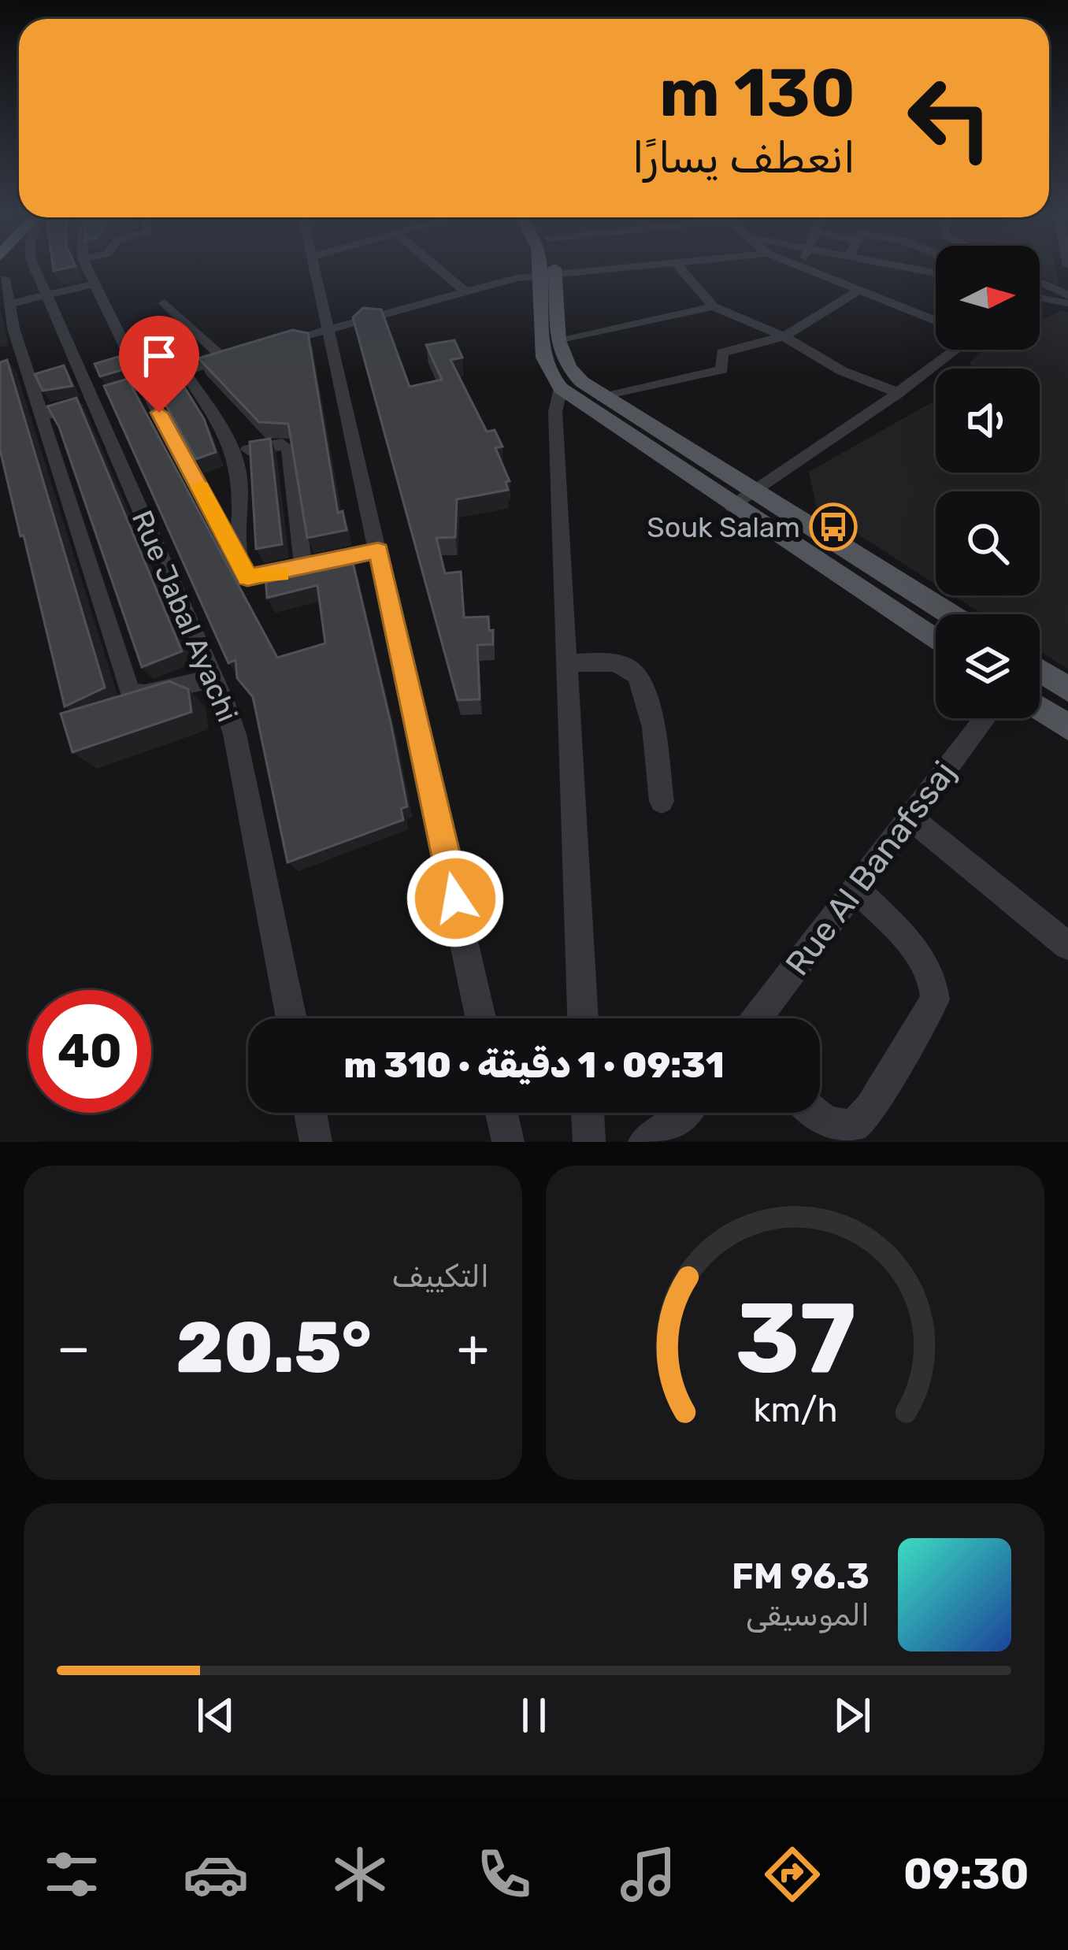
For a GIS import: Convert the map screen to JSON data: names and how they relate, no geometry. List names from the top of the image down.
{
  "streets": {
    "street": ["Rue Jabal Ayachi", "Rue Al Banafssaj"]
  },
  "places": {
    "bus stop": ["Souk Salam"]
  },
  "north": "right",
  "page": {
    "turn": ["130 m", "انعطف يسارًا"],
    "limit": "40",
    "trip": "09:31 · 1 دقيقة · 310 m",
    "tile": "التكييف",
    "heat": ["−", "20.5°", "+"],
    "song": ["96.3 FM", "الموسيقى"],
    "tabs": "09:30",
    "gauge": ["37", "km/h"]
  }
}
